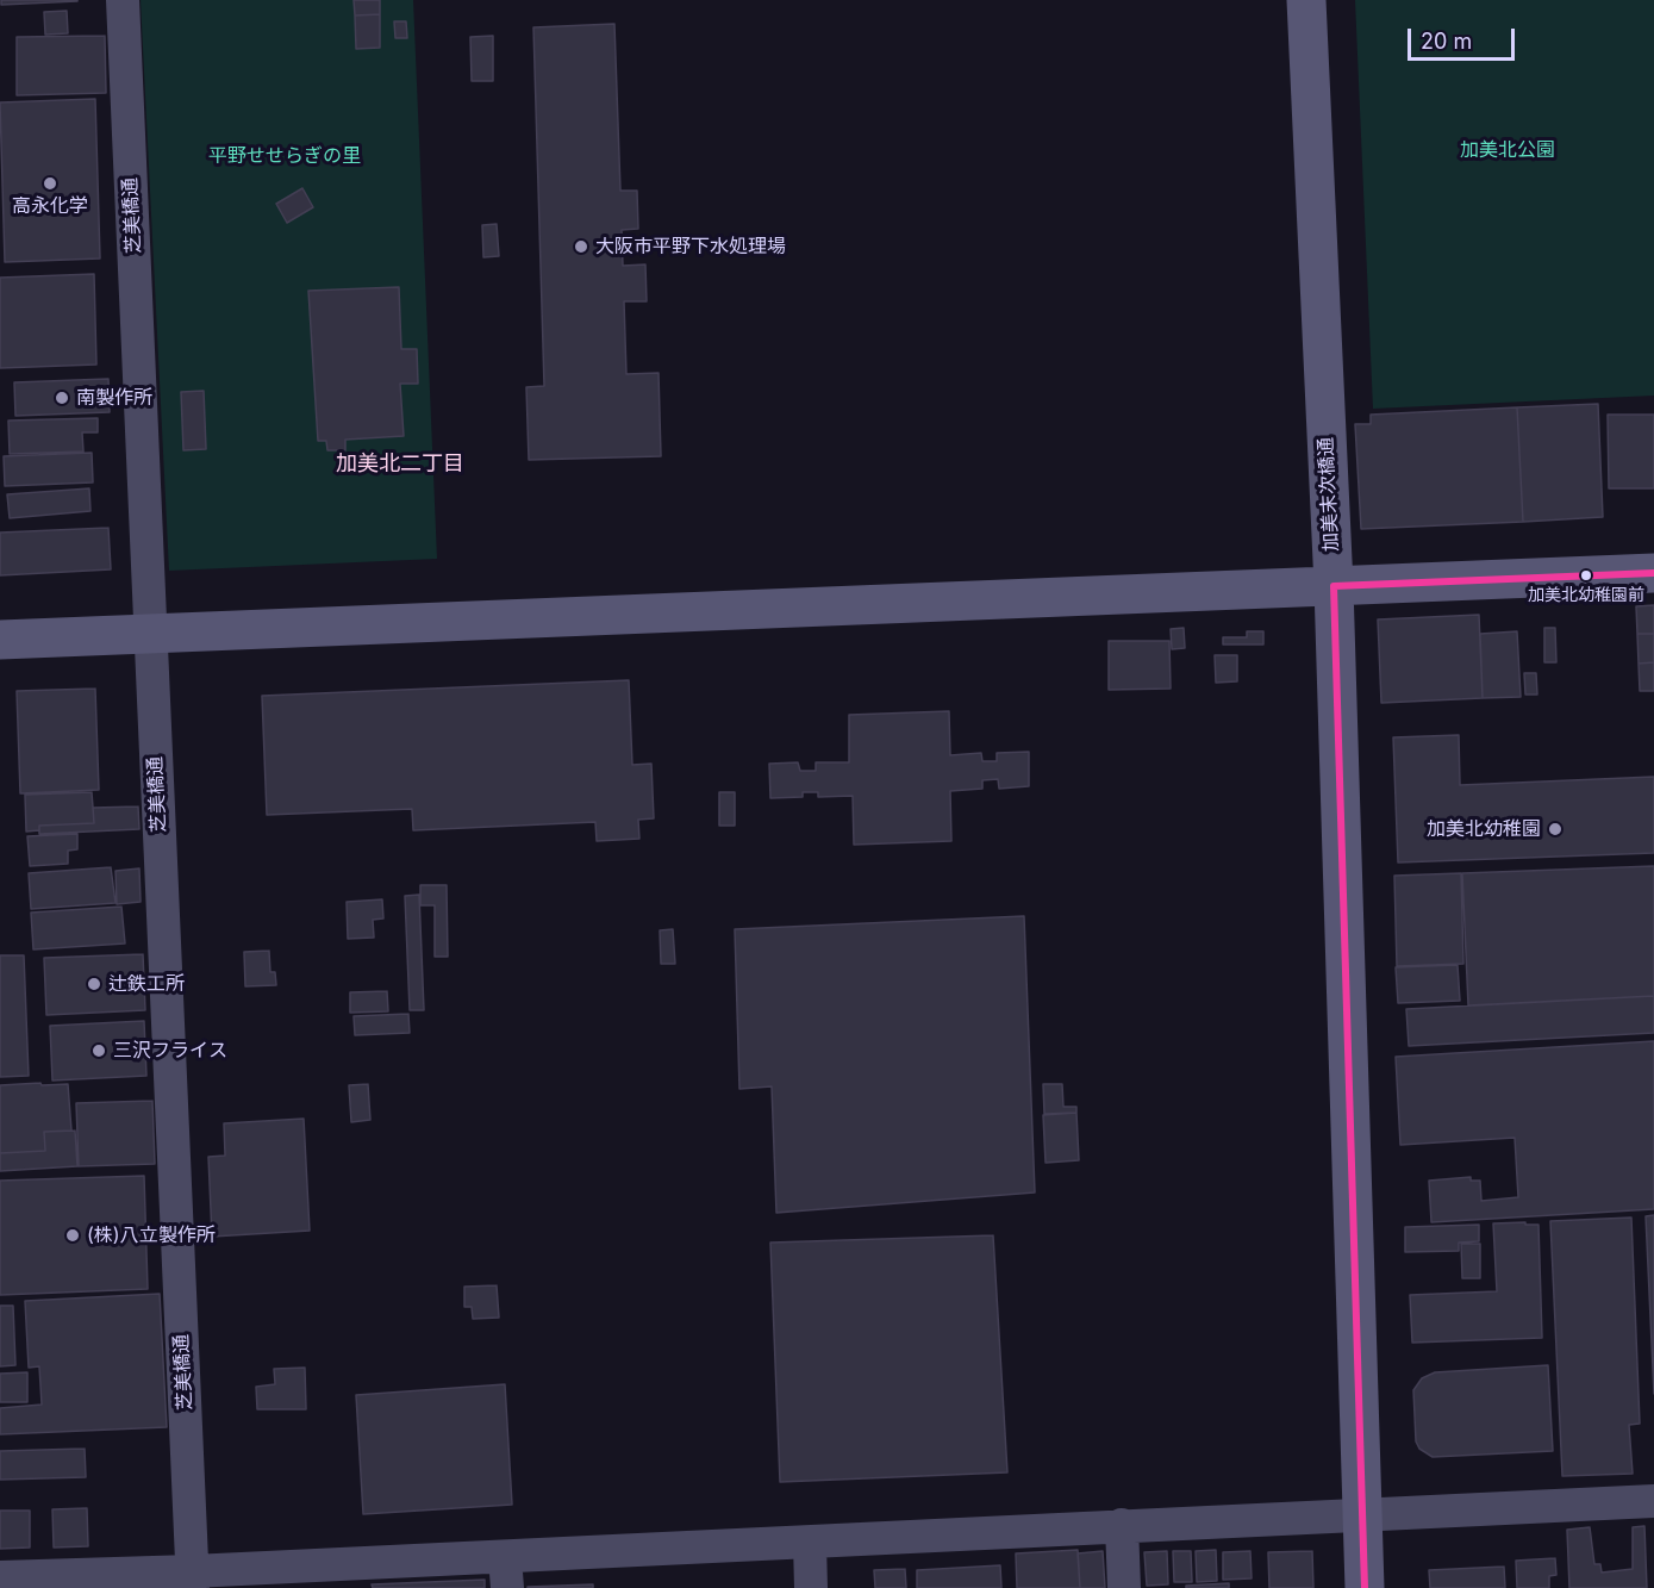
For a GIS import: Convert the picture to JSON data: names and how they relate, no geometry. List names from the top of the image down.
{
  "streets": {
    "street": ["芝美橋通", "加美末次橋通"]
  },
  "districts": ["加美北二丁目"],
  "parks": ["加美北公園", "平野せせらぎの里"],
  "places": [
    "高永化学",
    "大阪市平野下水処理場",
    "南製作所",
    "加美北幼稚園前",
    "加美北幼稚園",
    "辻鉄工所",
    "三沢フライス",
    "(株)八立製作所"
  ],
  "scale_bar": "20 m"
}
